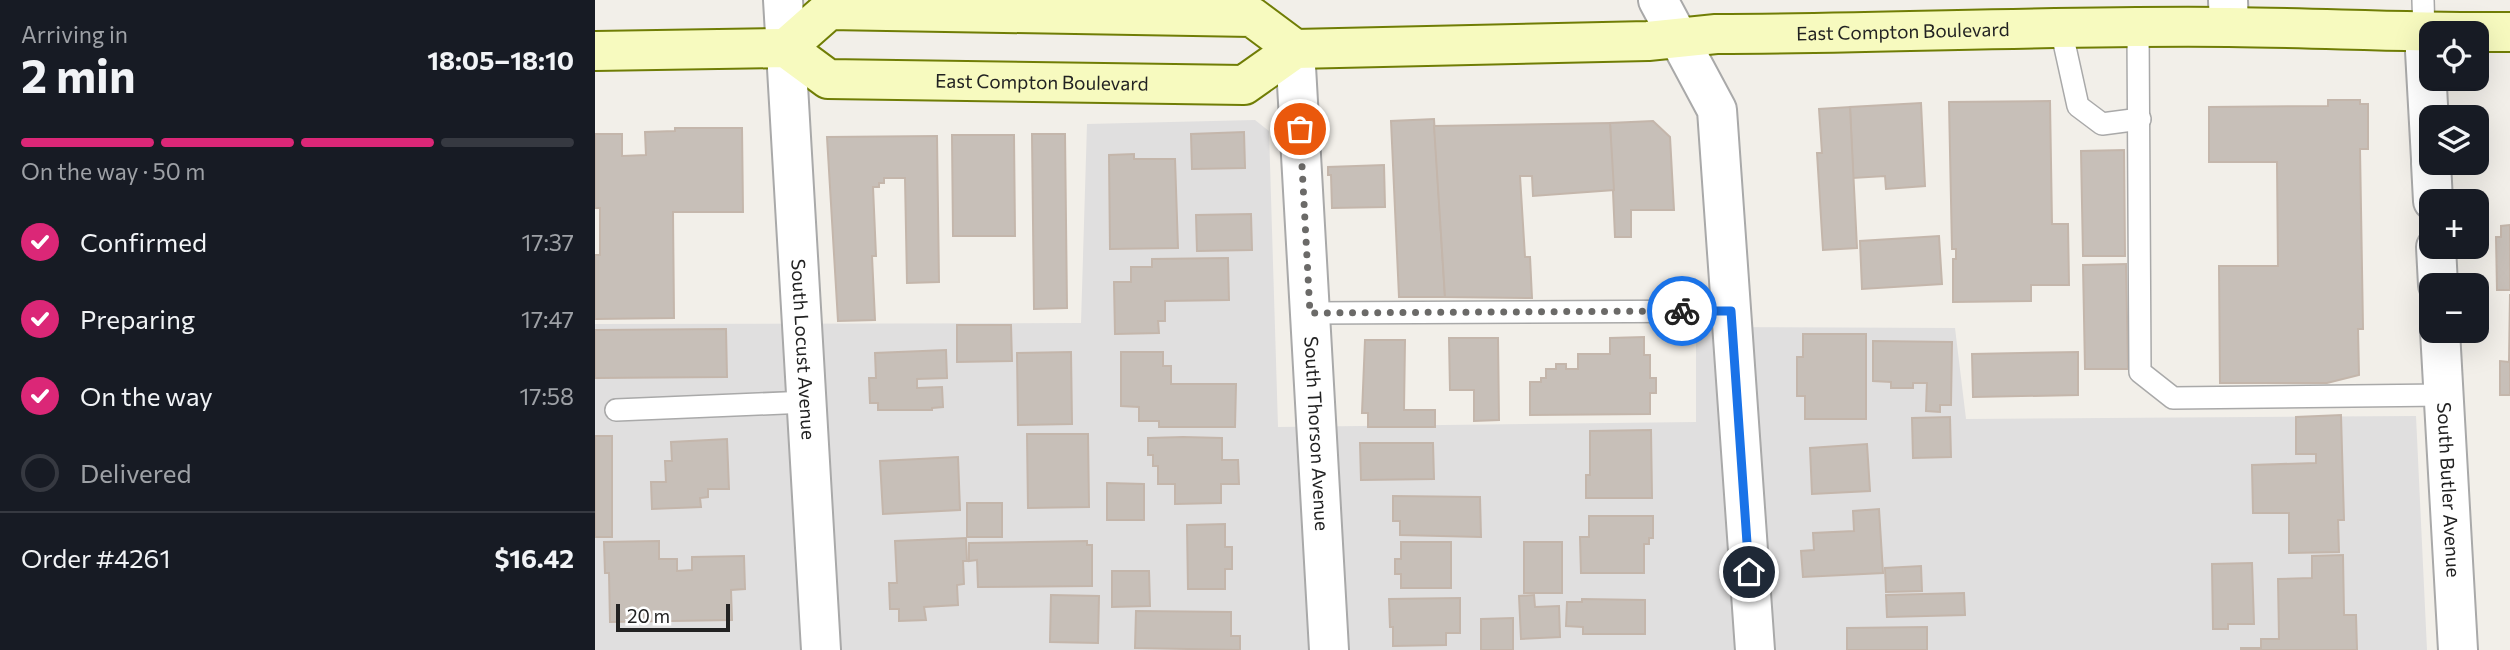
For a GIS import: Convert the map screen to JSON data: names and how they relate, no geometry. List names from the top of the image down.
{
  "streets": {
    "main road": ["East Compton Boulevard"],
    "street": ["South Locust Avenue", "South Thorson Avenue", "South Butler Avenue"]
  },
  "crossings": [
    ["East Compton Boulevard", "South Locust Avenue"],
    ["East Compton Boulevard", "South Thorson Avenue"]
  ],
  "scale_bar": "20 m",
  "page": {
    "heading": ["2 min", "Arriving in", "18:05–18:10"],
    "panel": ["Order #4261", "$16.42"],
    "map_buttons": ["+", "−"],
    "bar": "On the way · 50 m",
    "list": [
      ["Confirmed", "17:37"],
      ["Preparing", "17:47"],
      ["On the way", "17:58"],
      "Delivered"
    ],
    "scale": "20 m"
  }
}
